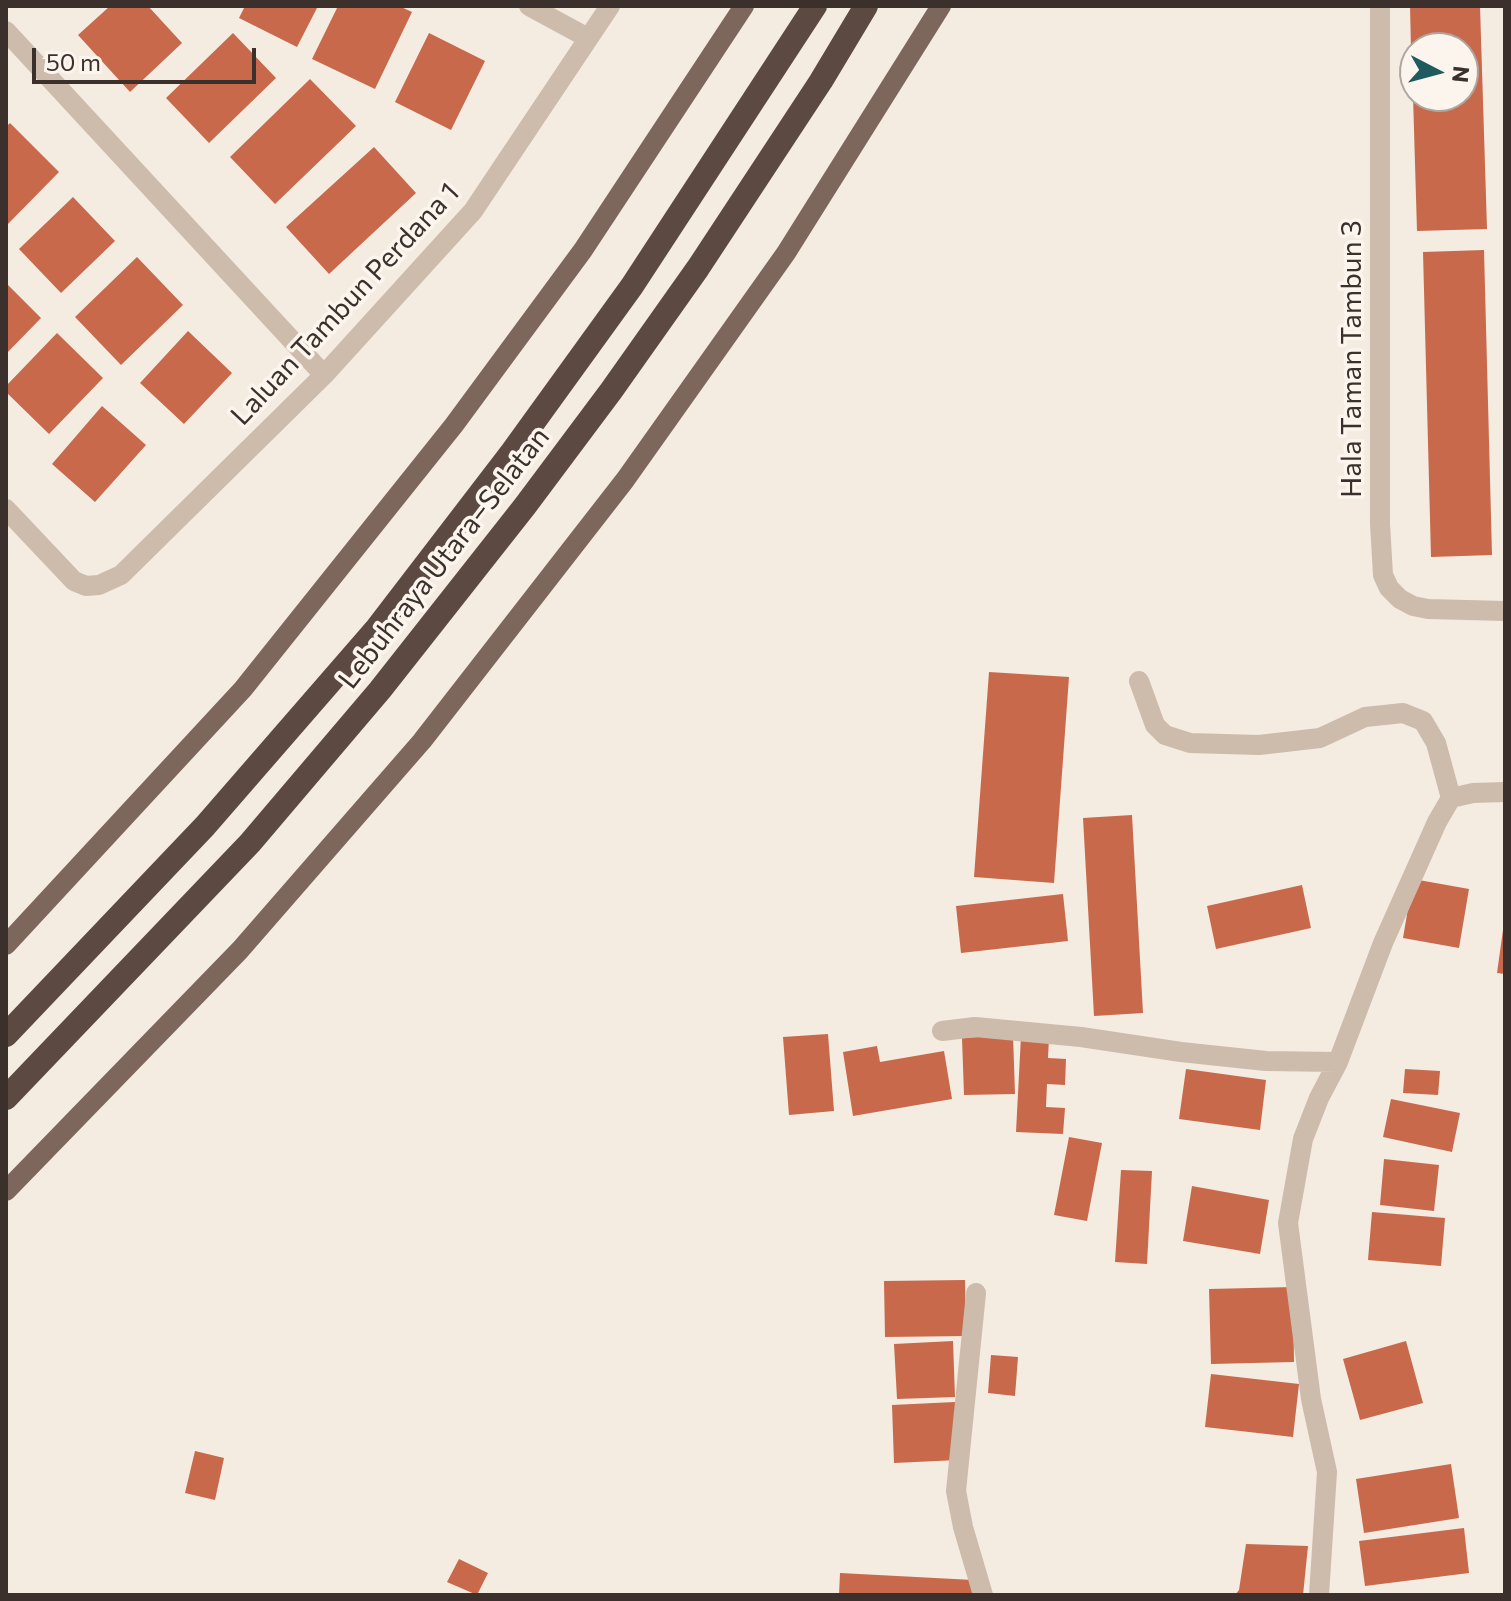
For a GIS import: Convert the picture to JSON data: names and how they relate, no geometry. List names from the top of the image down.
{
  "streets": {
    "highway": ["Lebuhraya Utara–Selatan"],
    "street": ["Laluan Tambun Perdana 1", "Hala Taman Tambun 3"]
  },
  "scale_bar": "50 m",
  "north": "right"
}
